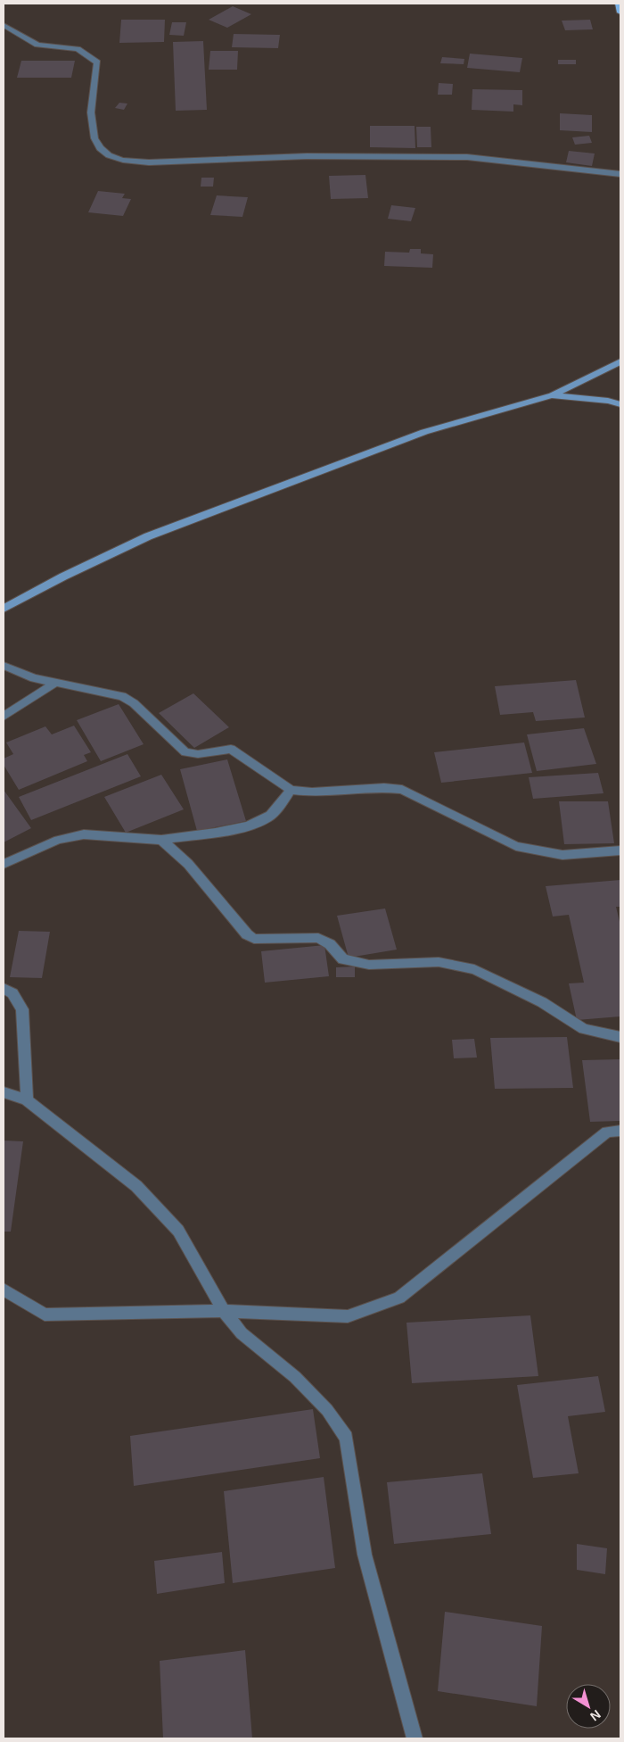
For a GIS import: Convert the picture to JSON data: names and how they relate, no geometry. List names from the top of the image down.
{
  "north": "bottom right"
}
